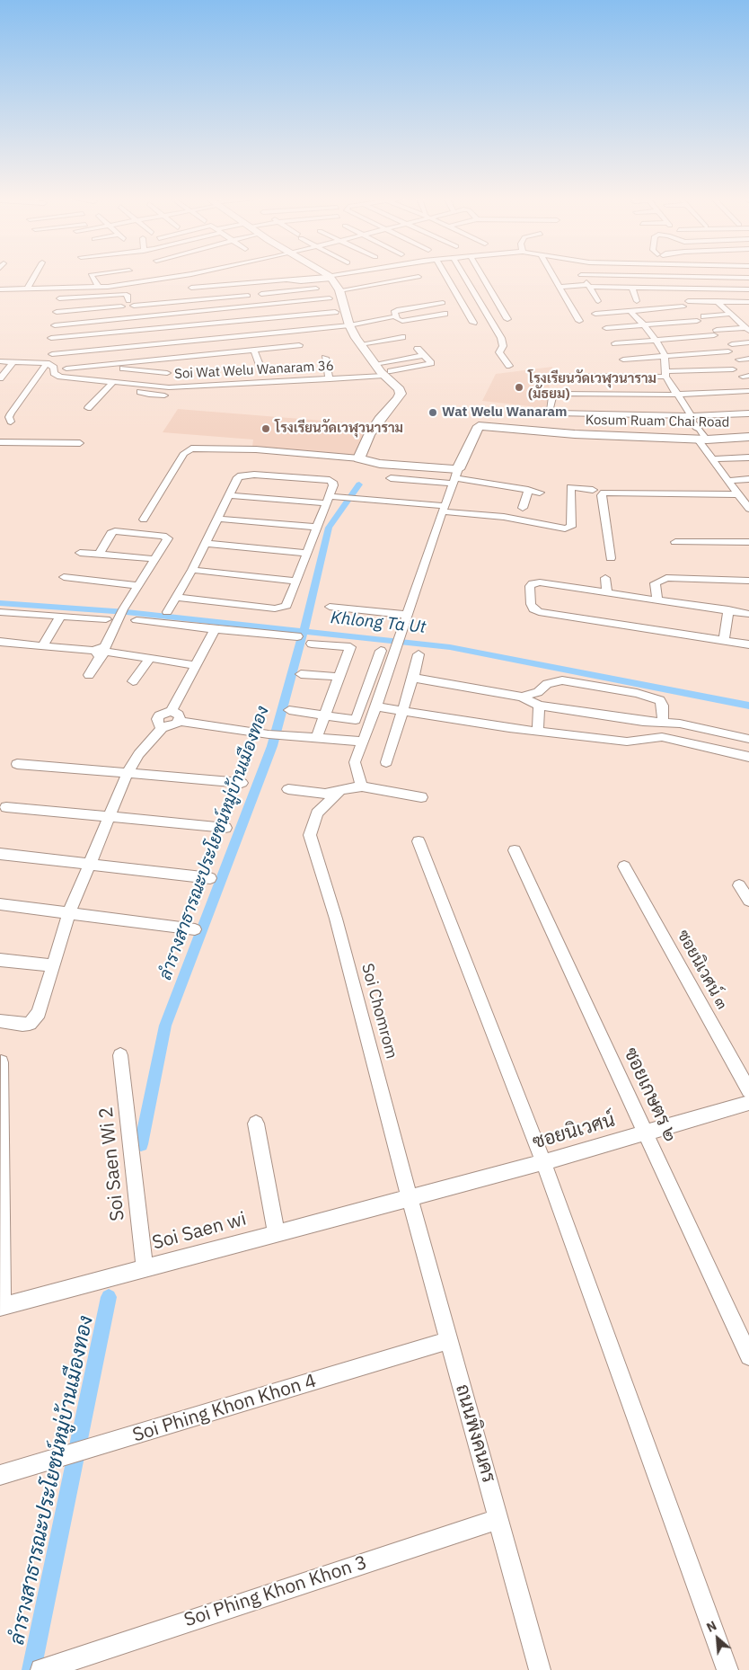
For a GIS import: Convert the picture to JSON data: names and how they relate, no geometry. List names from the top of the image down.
{
  "streets": {
    "street": [
      "Soi Wat Welu Wanaram 36",
      "Kosum Ruam Chai Road",
      "ซอยนิเวศน์ ๓",
      "Soi Chomrom",
      "ซอยเกษตร ๒",
      "ซอยนิเวศน์",
      "Soi Saen Wi 2",
      "Soi Saen wi",
      "Soi Phing Khon Khon 4",
      "ถนนพิงคนคร",
      "Soi Phing Khon Khon 3"
    ]
  },
  "crossings": [
    ["Soi Chomrom", "ซอยนิเวศน์"],
    ["Soi Chomrom", "Soi Saen wi"],
    ["Soi Chomrom", "ถนนพิงคนคร"],
    ["ซอยเกษตร ๒", "ซอยนิเวศน์"],
    ["ซอยนิเวศน์", "Soi Saen wi"],
    ["ซอยนิเวศน์", "ถนนพิงคนคร"],
    ["Soi Saen Wi 2", "Soi Saen wi"],
    ["Soi Saen wi", "ถนนพิงคนคร"],
    ["Soi Phing Khon Khon 4", "ถนนพิงคนคร"],
    ["ถนนพิงคนคร", "Soi Phing Khon Khon 3"]
  ],
  "water": ["Khlong Ta Ut", "ลำรางสาธารณะประโยชน์หมู่บ้านเมืองทอง"],
  "places": ["โรงเรียนวัดเวฬุวนาราม (มัธยม)", "Wat Welu Wanaram", "โรงเรียนวัดเวฬุวนาราม"],
  "north": "top left"
}
